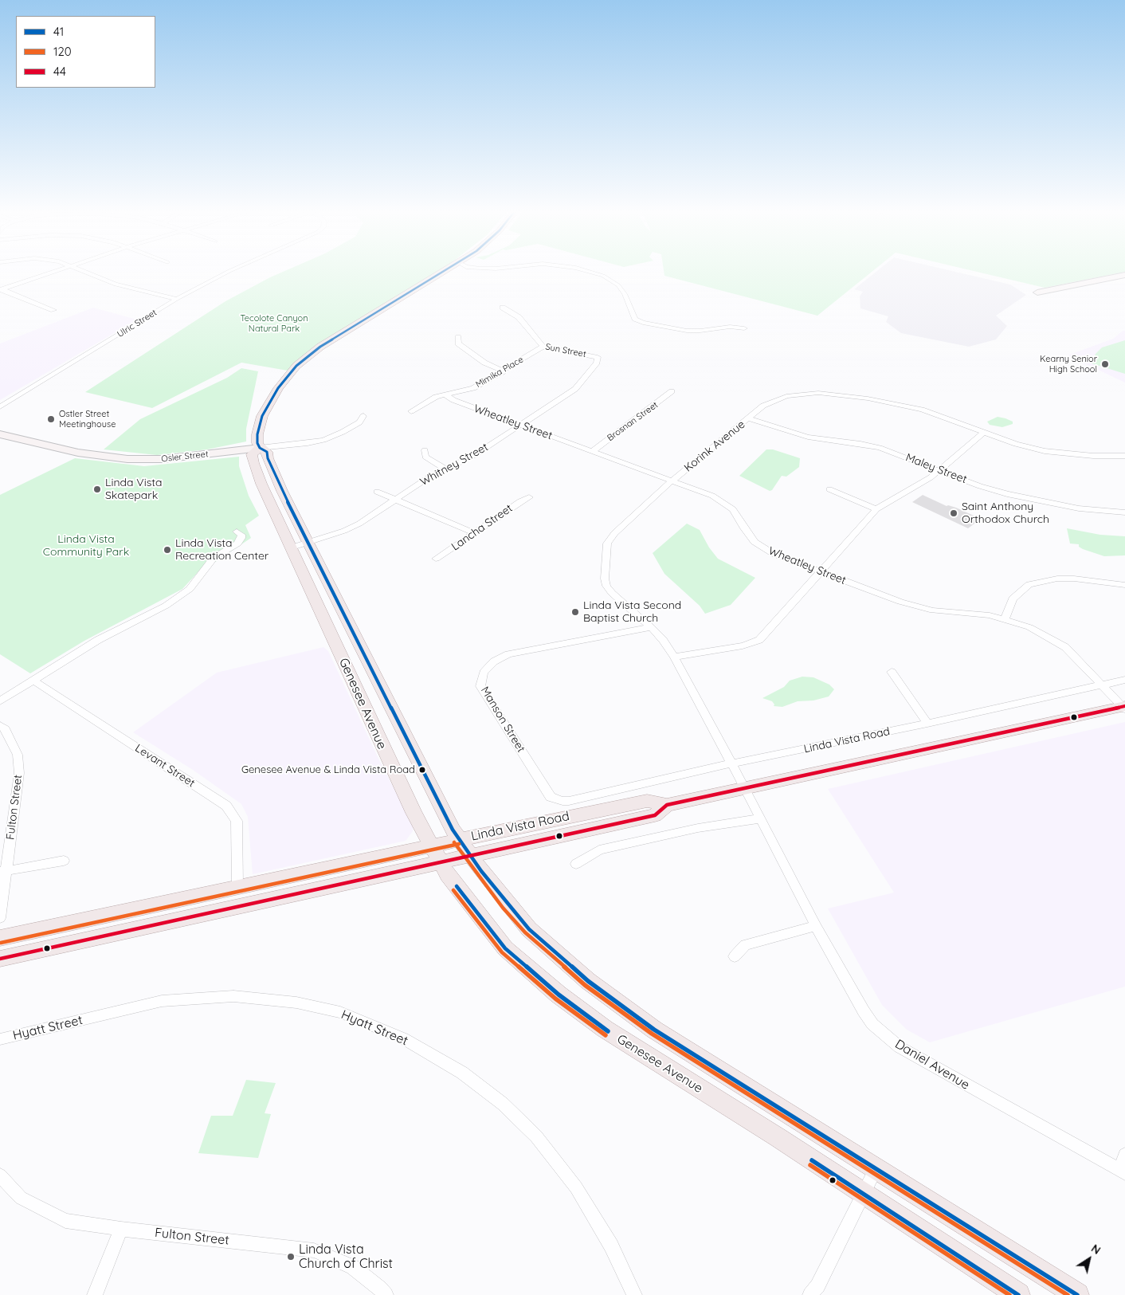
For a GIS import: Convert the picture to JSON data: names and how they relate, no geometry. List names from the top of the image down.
{
  "streets": {
    "main road": ["Genesee Avenue", "Linda Vista Road"],
    "street": [
      "Ulric Street",
      "Sun Street",
      "Mimika Place",
      "Brosnan Street",
      "Wheatley Street",
      "Korink Avenue",
      "Osler Street",
      "Whitney Street",
      "Maley Street",
      "Lancha Street",
      "Manson Street",
      "Levant Street",
      "Fulton Street",
      "Hyatt Street",
      "Daniel Avenue"
    ]
  },
  "crossings": [
    ["Sun Street", "Mimika Place"],
    ["Sun Street", "Whitney Street"],
    ["Mimika Place", "Wheatley Street"],
    ["Brosnan Street", "Wheatley Street"],
    ["Wheatley Street", "Korink Avenue"],
    ["Wheatley Street", "Whitney Street"],
    ["Wheatley Street", "Linda Vista Road"],
    ["Korink Avenue", "Maley Street"],
    ["Korink Avenue", "Manson Street"],
    ["Korink Avenue", "Linda Vista Road"],
    ["Korink Avenue", "Daniel Avenue"],
    ["Osler Street", "Genesee Avenue"],
    ["Whitney Street", "Genesee Avenue"],
    ["Genesee Avenue", "Linda Vista Road"],
    ["Manson Street", "Linda Vista Road"],
    ["Linda Vista Road", "Levant Street"],
    ["Linda Vista Road", "Daniel Avenue"]
  ],
  "parks": ["Tecolote Canyon Natural Park", "Linda Vista Community Park"],
  "places": [
    "Kearny Senior High School",
    "Ostler Street Meetinghouse",
    "Linda Vista Skatepark",
    "Saint Anthony Orthodox Church",
    "Linda Vista Recreation Center",
    "Linda Vista Second Baptist Church",
    "Genesee Avenue & Linda Vista Road",
    "Linda Vista Church of Christ"
  ],
  "lines": ["transit line 41", "transit line 44", "transit line 120"],
  "legend": ["41", "120", "44"],
  "north": "top right"
}
